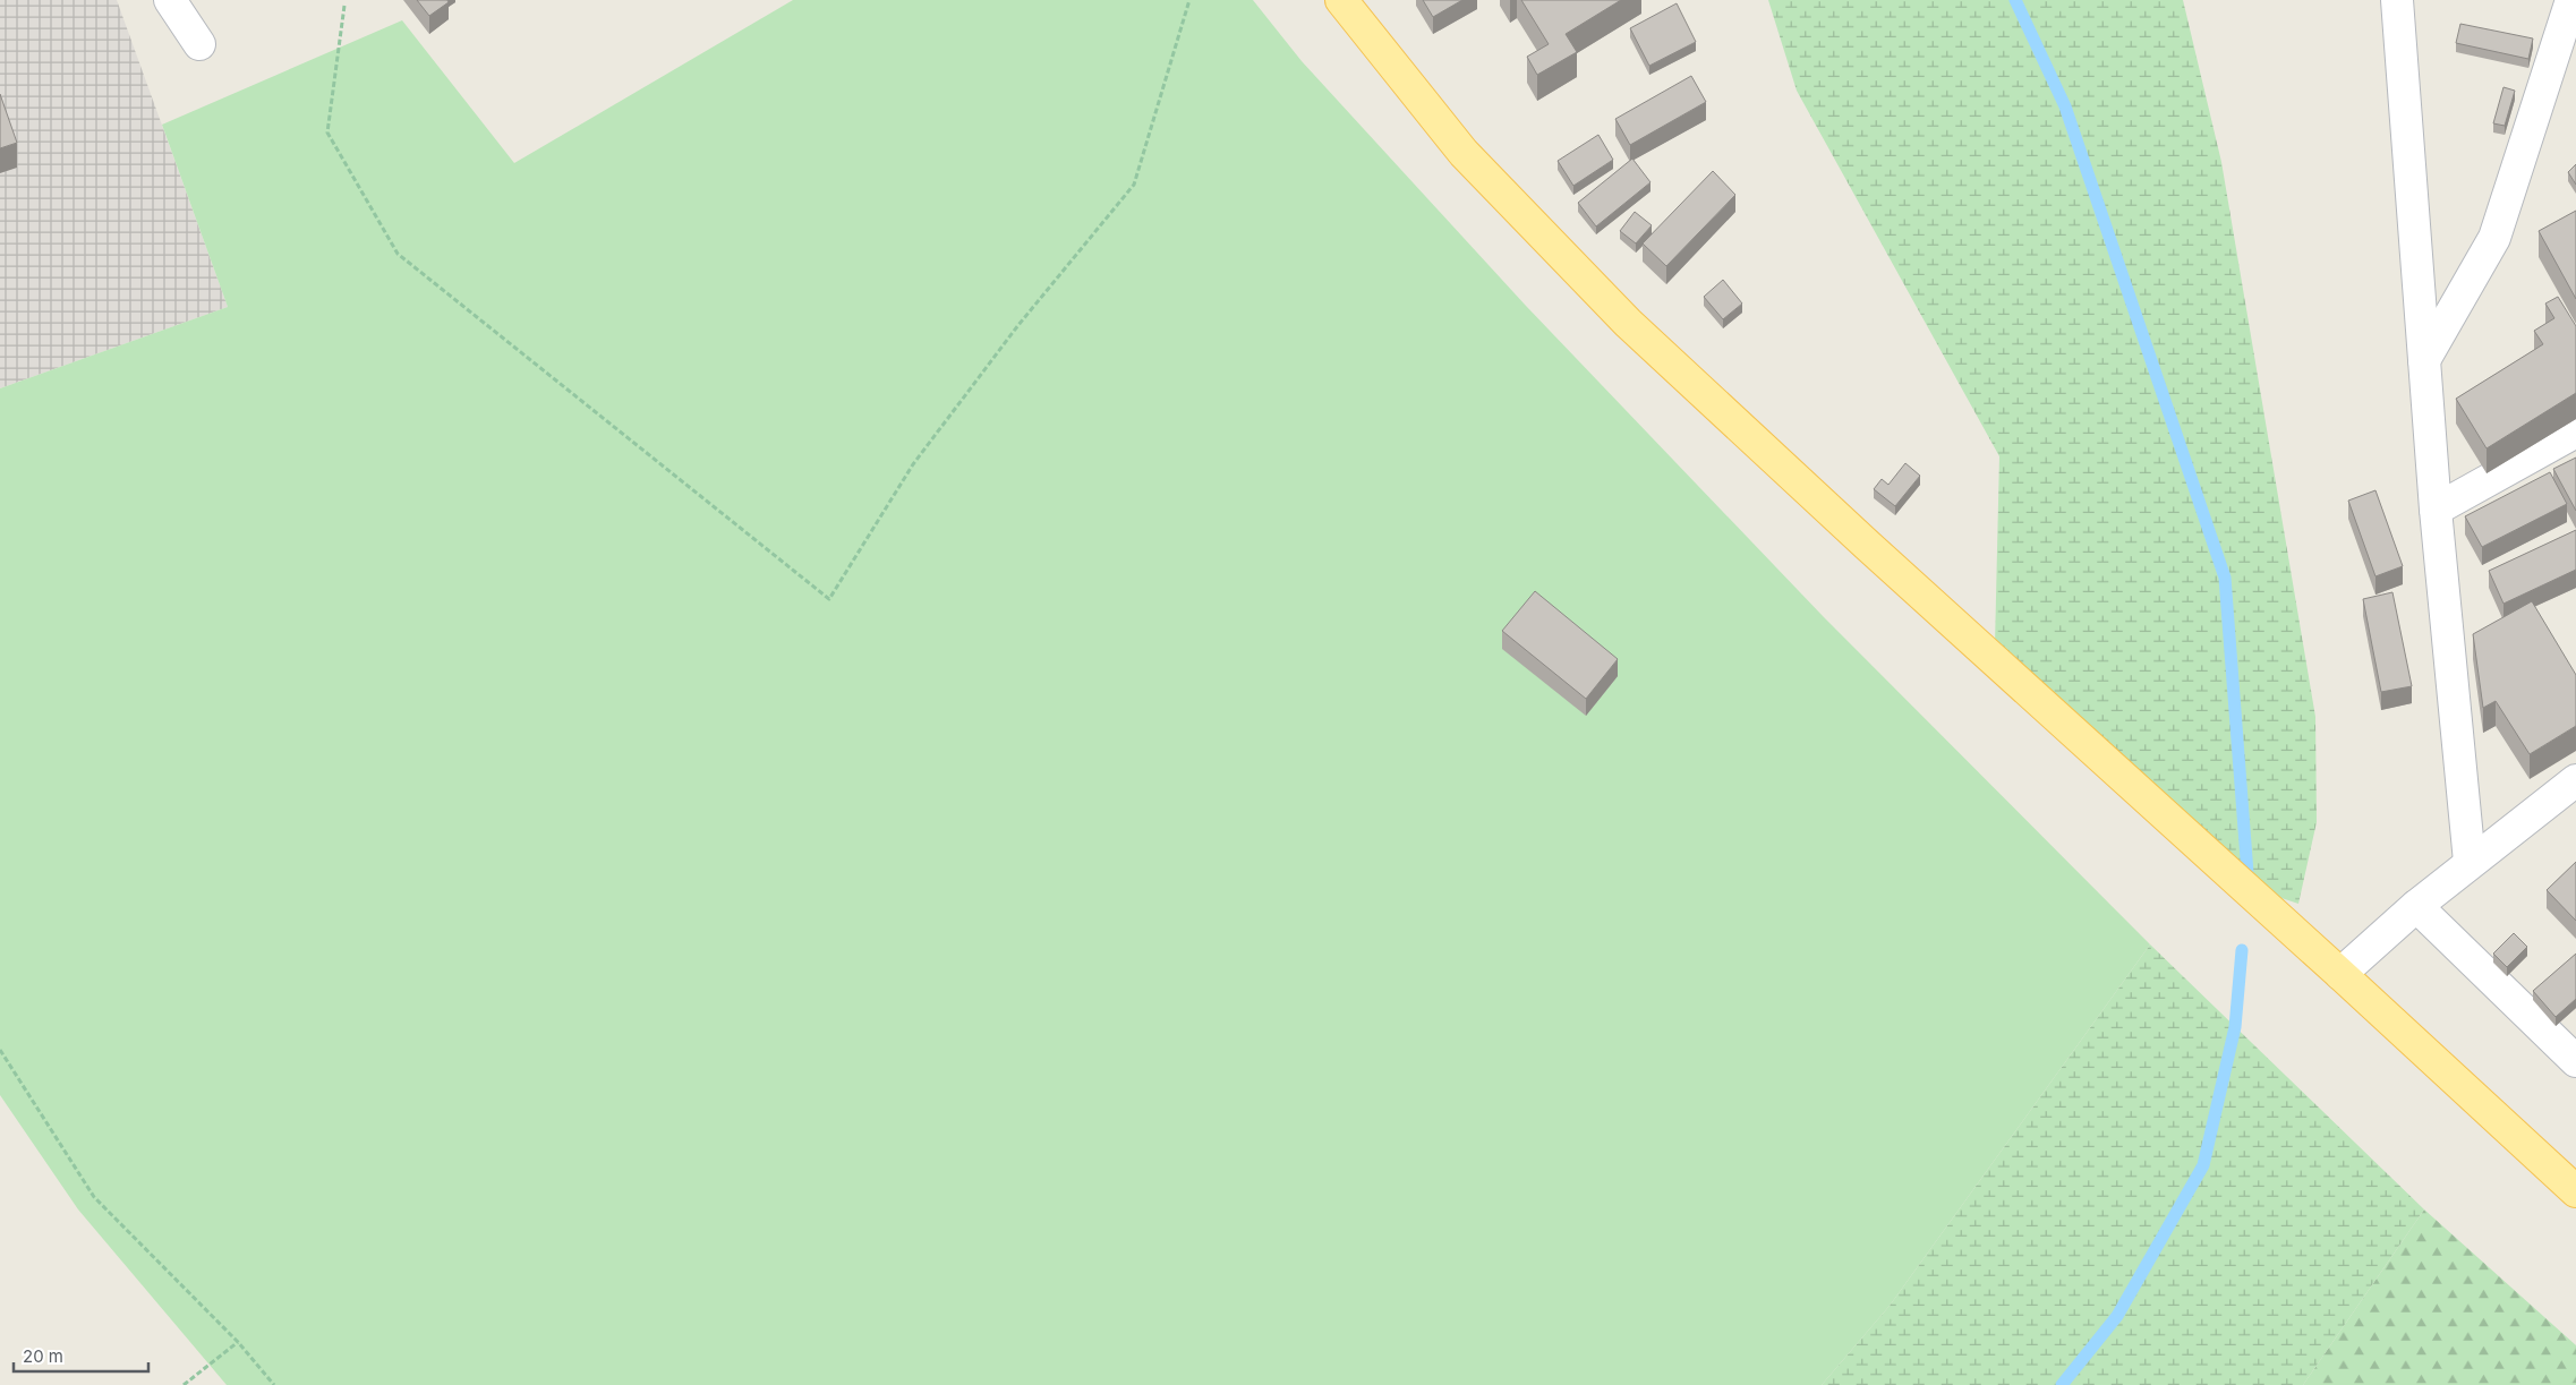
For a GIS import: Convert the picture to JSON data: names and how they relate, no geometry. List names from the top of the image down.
{
  "scale_bar": "20 m"
}
